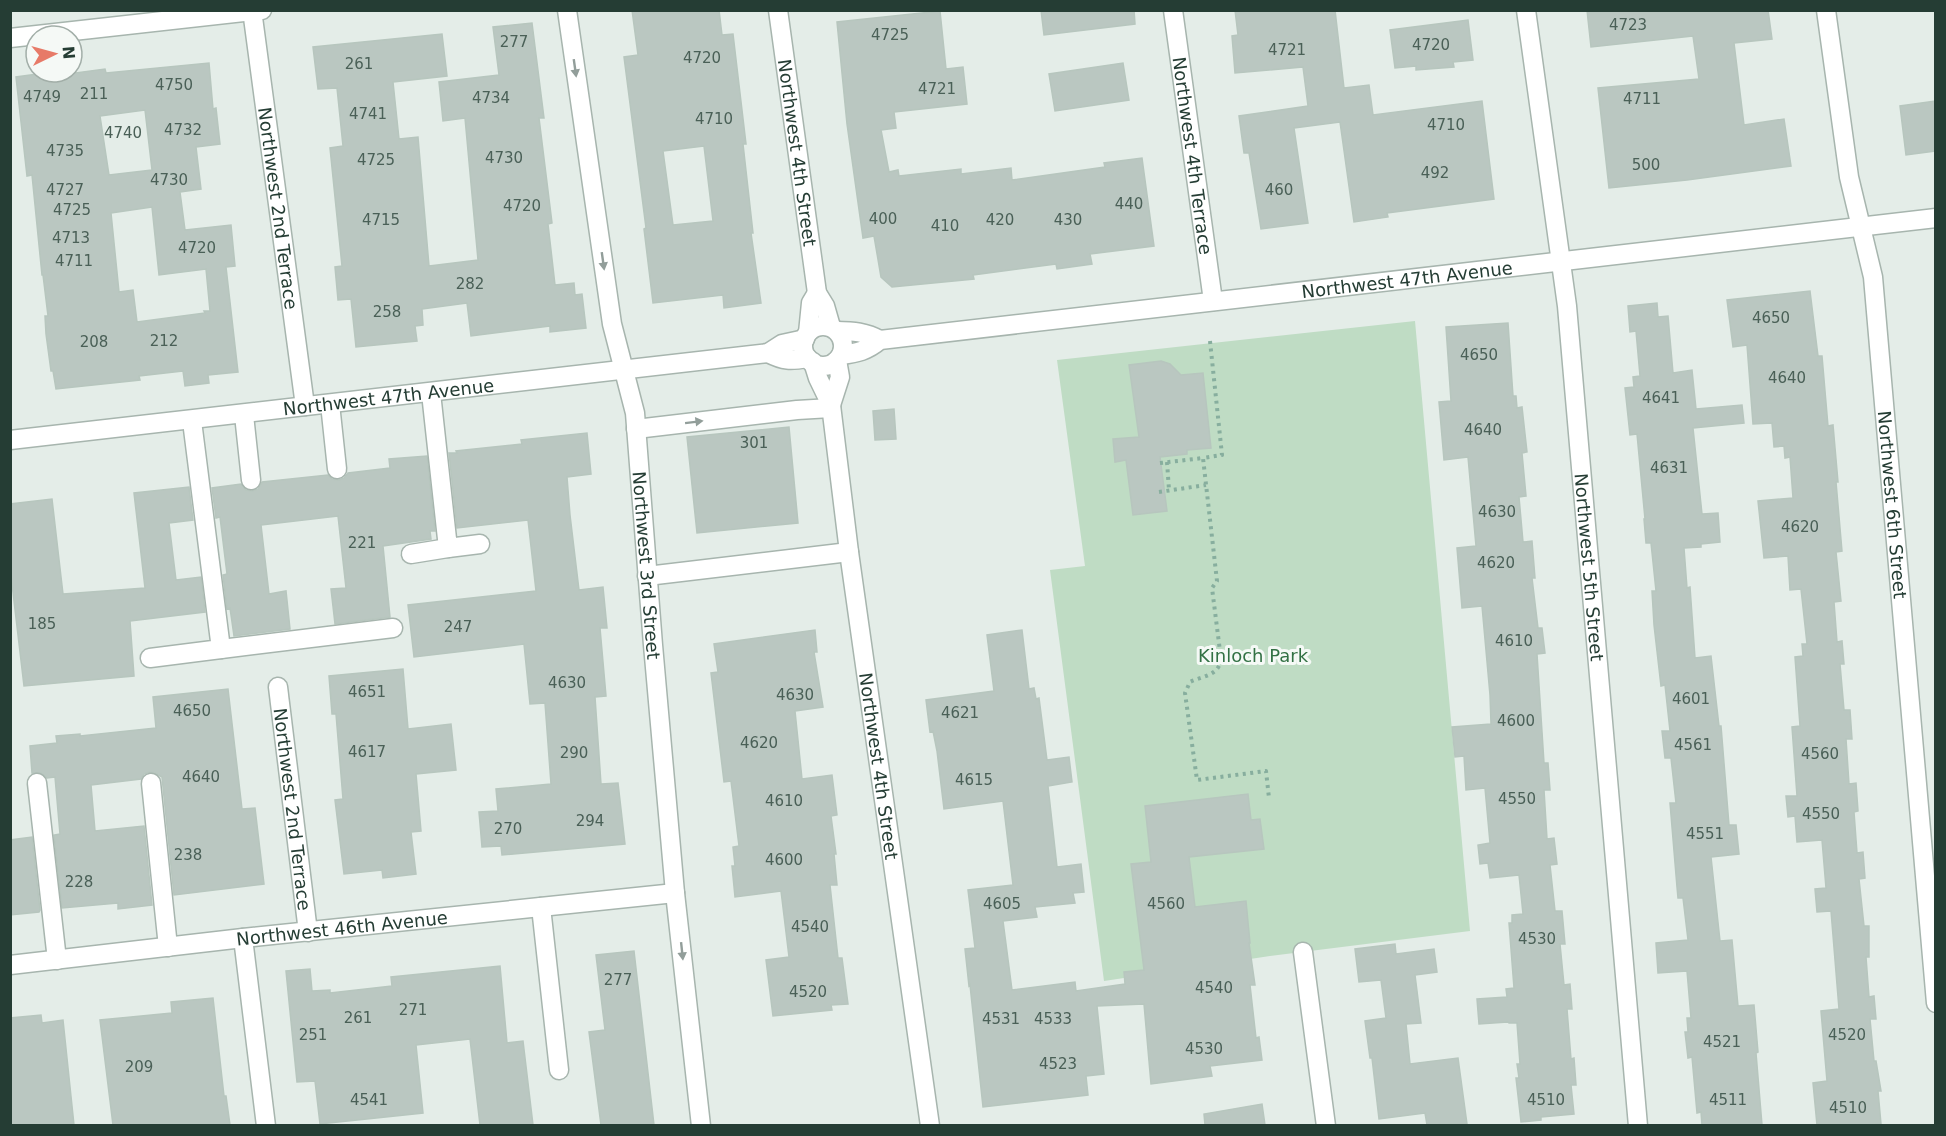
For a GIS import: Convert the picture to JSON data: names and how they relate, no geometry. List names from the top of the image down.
{
  "streets": {
    "street": [
      "Northwest 4th Street",
      "Northwest 4th Terrace",
      "Northwest 2nd Terrace",
      "Northwest 47th Avenue",
      "Northwest 6th Street",
      "Northwest 3rd Street",
      "Northwest 5th Street",
      "Northwest 46th Avenue"
    ]
  },
  "crossings": [
    ["Northwest 4th Street", "Northwest 47th Avenue"],
    ["Northwest 4th Terrace", "Northwest 47th Avenue"],
    ["Northwest 2nd Terrace", "Northwest 47th Avenue"],
    ["Northwest 2nd Terrace", "Northwest 46th Avenue"],
    ["Northwest 47th Avenue", "Northwest 6th Street"],
    ["Northwest 47th Avenue", "Northwest 3rd Street"],
    ["Northwest 47th Avenue", "Northwest 5th Street"],
    ["Northwest 3rd Street", "Northwest 46th Avenue"]
  ],
  "one_way": ["Northwest 3rd Street"],
  "parks": ["Kinloch Park"],
  "house_numbers": [
    "4723",
    "4725",
    "277",
    "4720",
    "4721",
    "4720",
    "261",
    "4750",
    "4721",
    "211",
    "4749",
    "4734",
    "4711",
    "4741",
    "4710",
    "4710",
    "4732",
    "4740",
    "4735",
    "4730",
    "4725",
    "500",
    "492",
    "4730",
    "4727",
    "460",
    "440",
    "4720",
    "4725",
    "400",
    "4715",
    "420",
    "430",
    "410",
    "4713",
    "4720",
    "4711",
    "282",
    "258",
    "4650",
    "212",
    "208",
    "4650",
    "4640",
    "4641",
    "4640",
    "301",
    "4631",
    "4630",
    "4620",
    "221",
    "4620",
    "185",
    "247",
    "4610",
    "4630",
    "4651",
    "4630",
    "4601",
    "4650",
    "4621",
    "4600",
    "4620",
    "4561",
    "4617",
    "290",
    "4560",
    "4640",
    "4615",
    "4550",
    "4610",
    "4550",
    "294",
    "270",
    "4551",
    "238",
    "4600",
    "228",
    "4605",
    "4560",
    "4540",
    "4530",
    "277",
    "4540",
    "4520",
    "271",
    "261",
    "4531",
    "4533",
    "251",
    "4520",
    "4521",
    "4530",
    "4523",
    "209",
    "4541",
    "4510",
    "4511",
    "4510"
  ],
  "north": "right"
}
